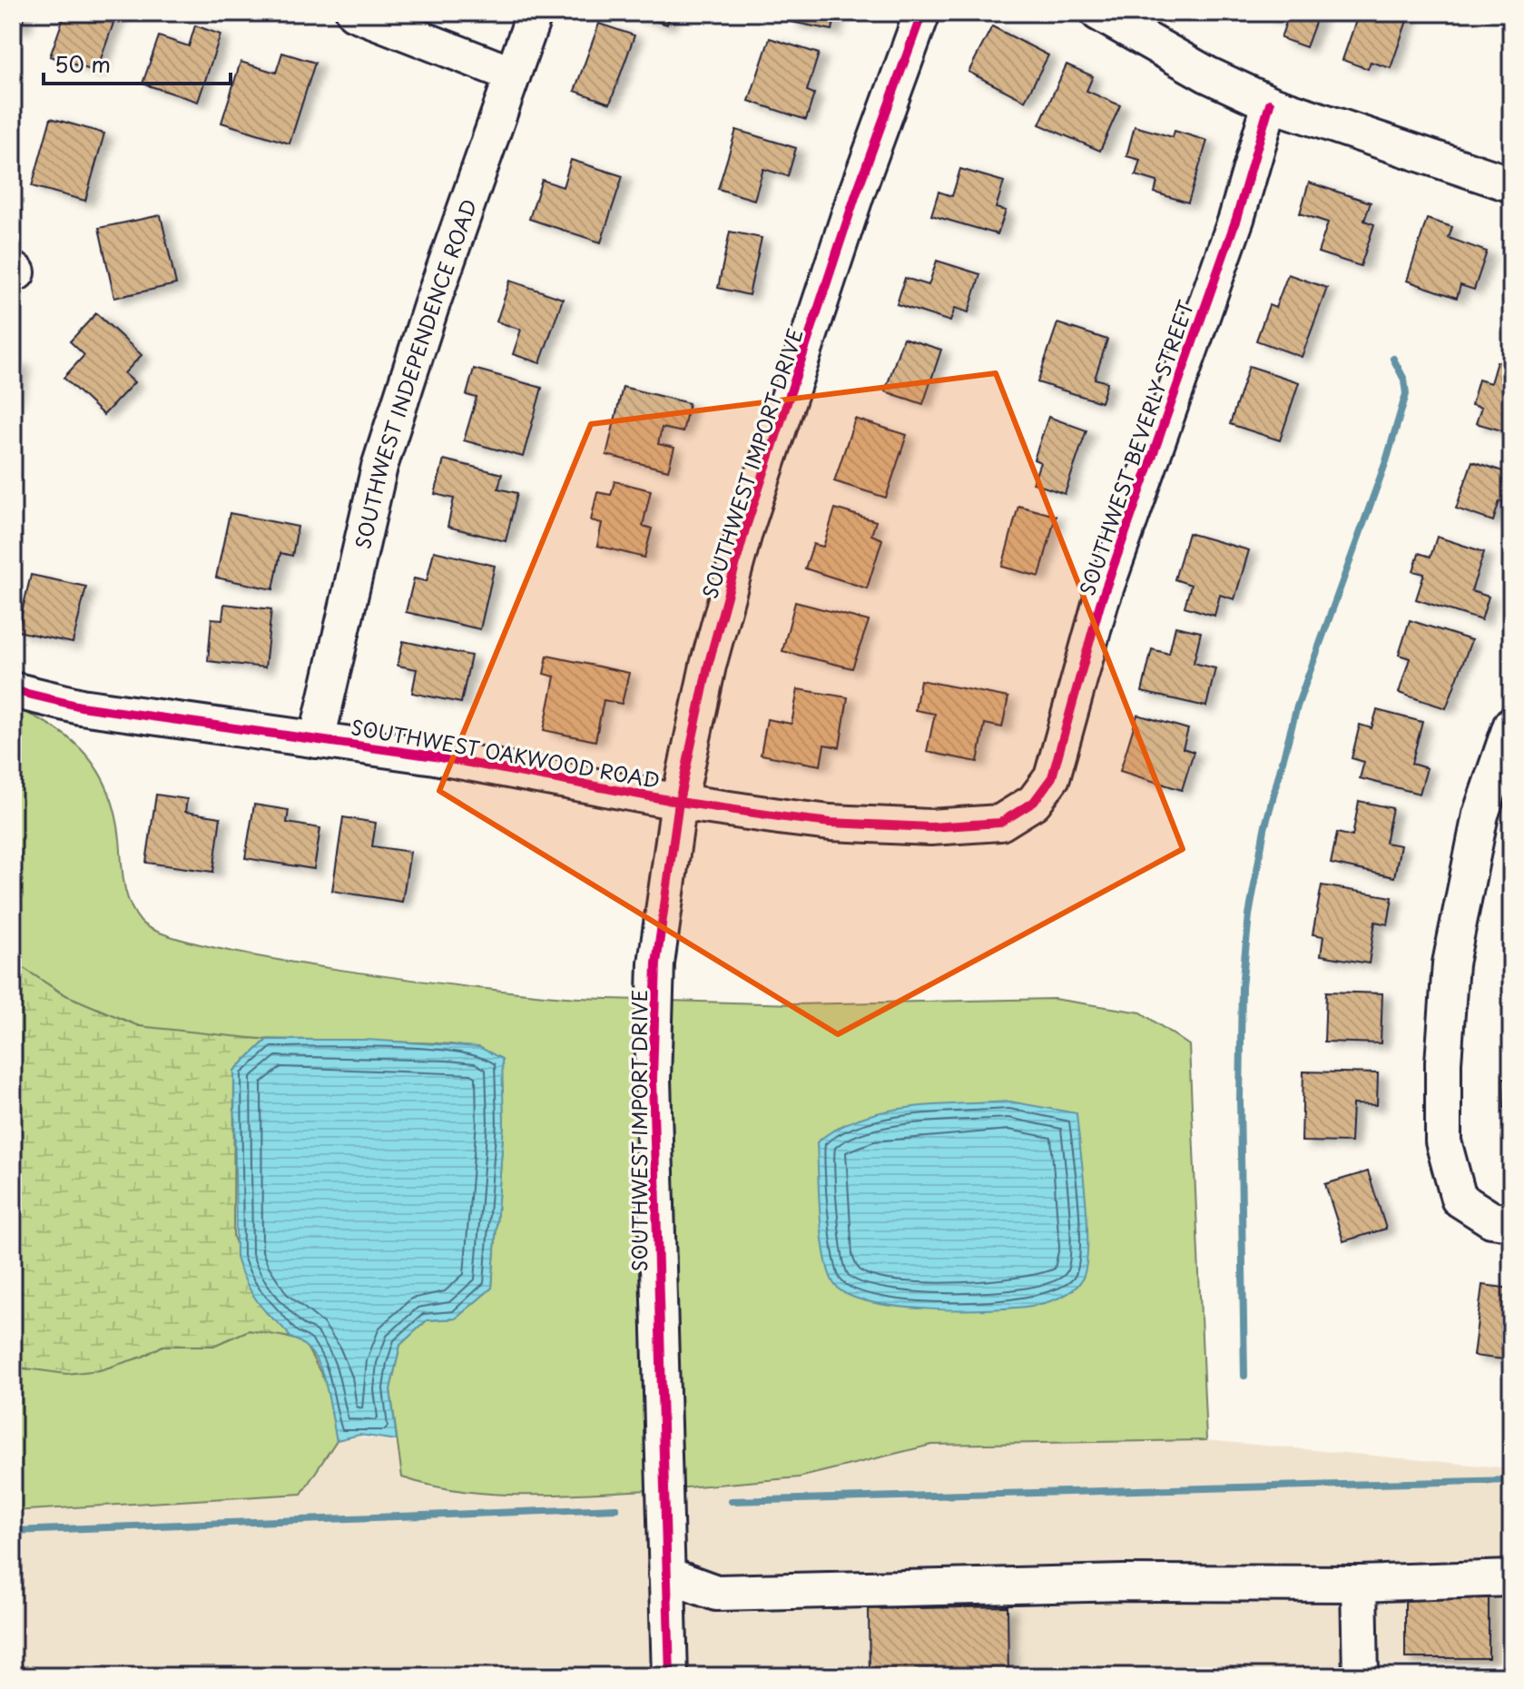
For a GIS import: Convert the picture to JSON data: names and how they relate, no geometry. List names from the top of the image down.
{
  "streets": {
    "street": [
      "SOUTHWEST INDEPENDENCE ROAD",
      "SOUTHWEST BEVERLY STREET",
      "SOUTHWEST IMPORT DRIVE",
      "SOUTHWEST OAKWOOD ROAD"
    ]
  },
  "crossings": [
    ["SOUTHWEST INDEPENDENCE ROAD", "SOUTHWEST OAKWOOD ROAD"],
    ["SOUTHWEST BEVERLY STREET", "SOUTHWEST OAKWOOD ROAD"],
    ["SOUTHWEST IMPORT DRIVE", "SOUTHWEST OAKWOOD ROAD"]
  ],
  "scale_bar": "50 m"
}
